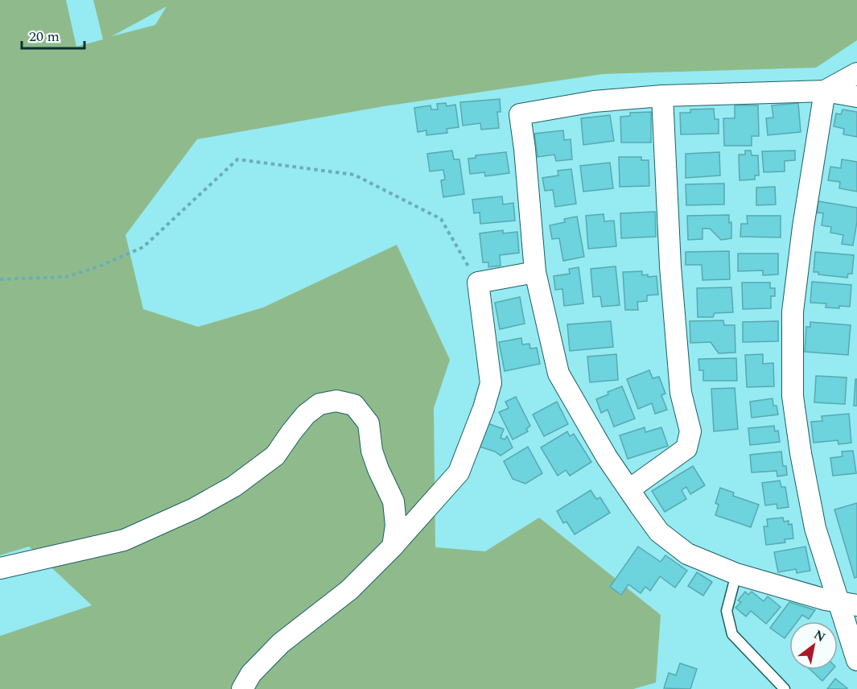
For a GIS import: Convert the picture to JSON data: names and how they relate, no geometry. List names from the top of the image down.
{
  "scale_bar": "20 m",
  "north": "top right"
}
